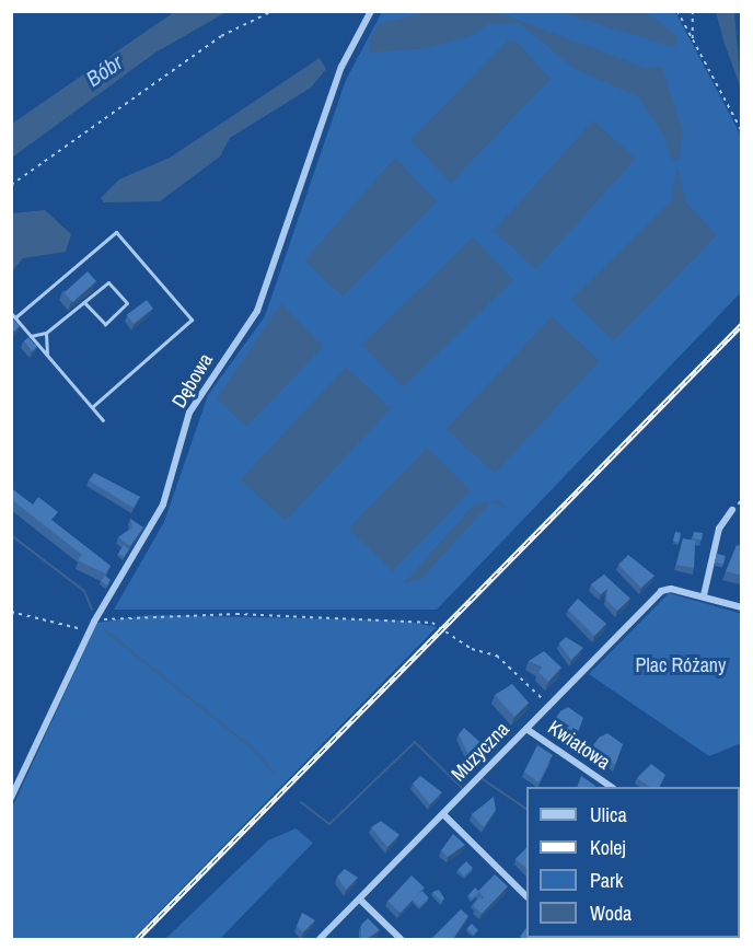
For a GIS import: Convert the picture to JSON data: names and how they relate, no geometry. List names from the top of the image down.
{
  "streets": {
    "street": ["Dębowa", "Kwiatowa", "Muzyczna"]
  },
  "crossings": [
    ["Kwiatowa", "Muzyczna"]
  ],
  "water": ["Bóbr"],
  "parks": ["Plac Różany"],
  "legend": [
    "Ulica",
    "Kolej",
    "Park",
    "Woda"
  ]
}
